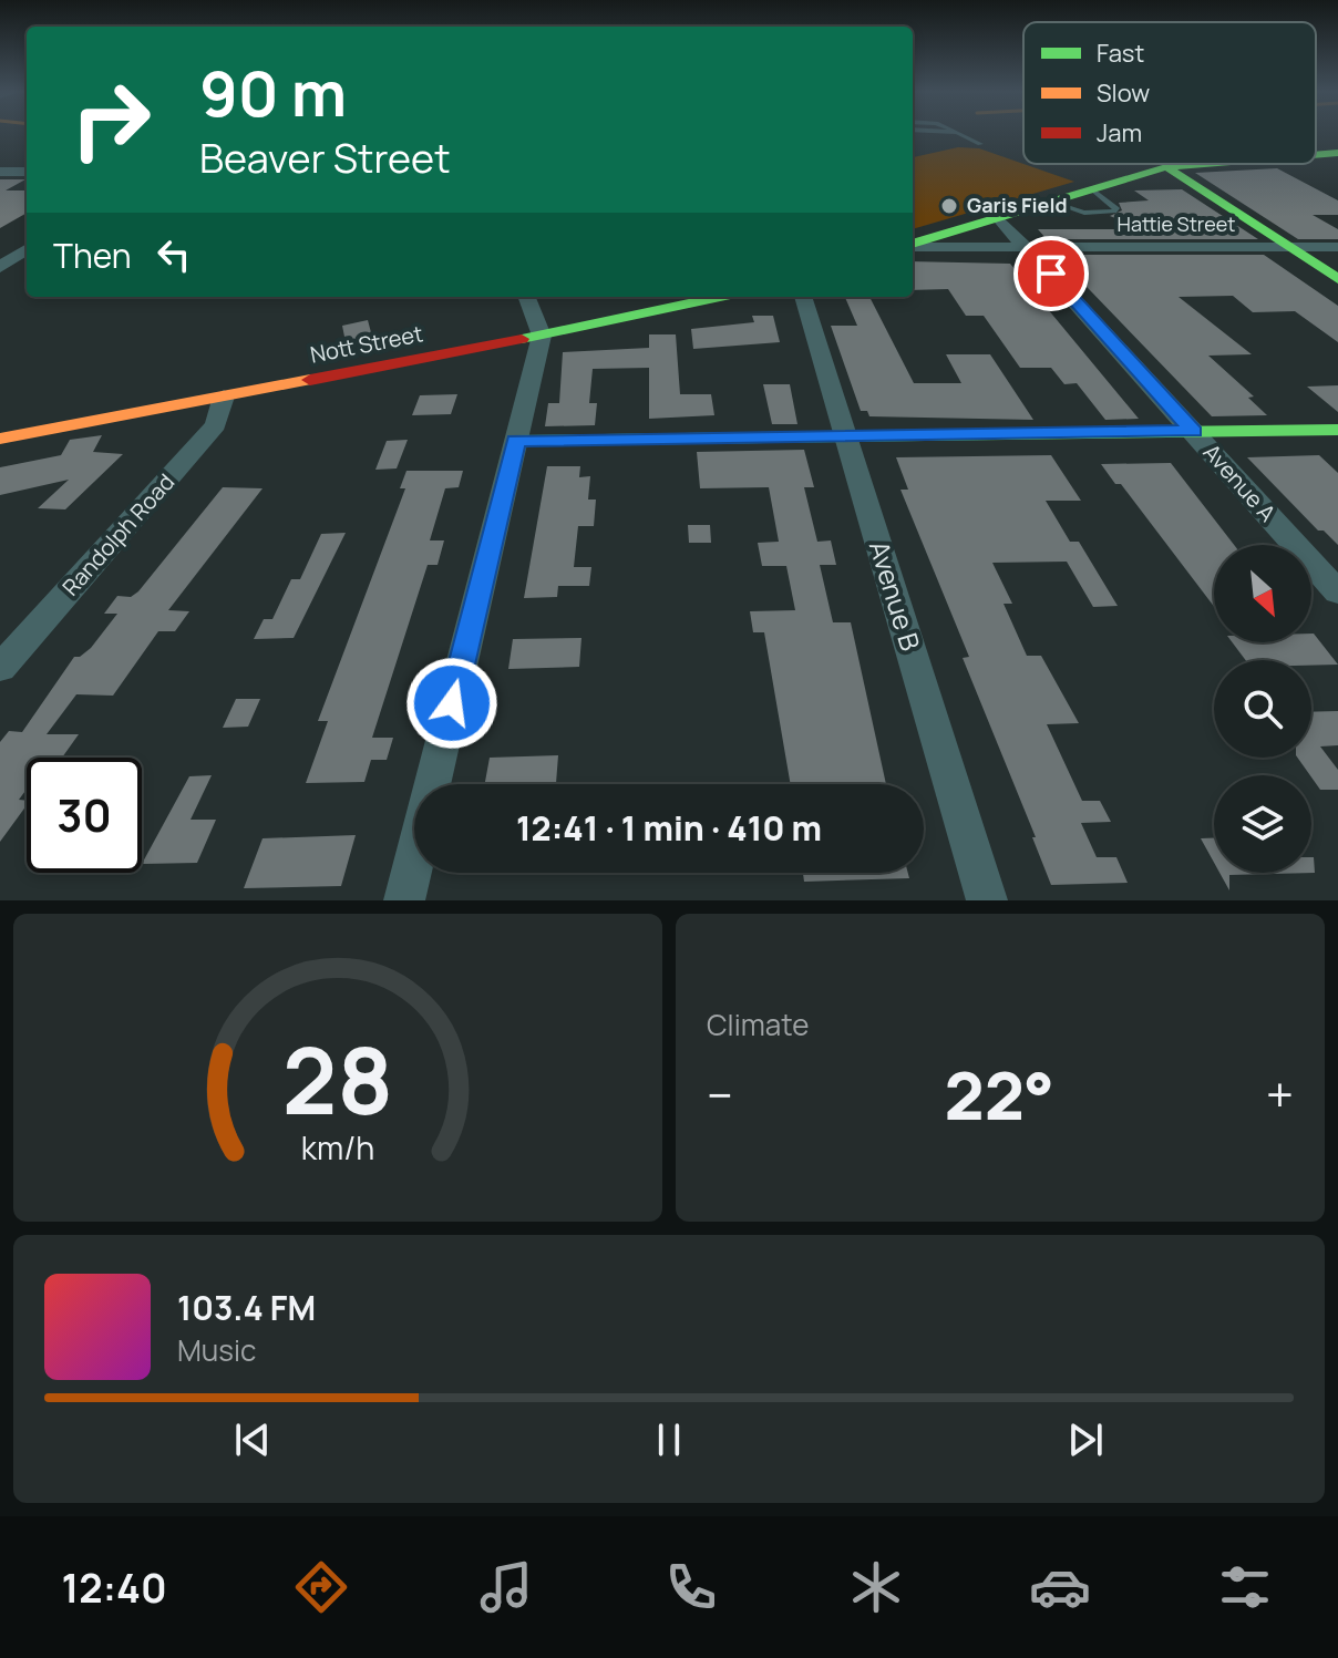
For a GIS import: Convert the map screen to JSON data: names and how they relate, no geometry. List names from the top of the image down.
{
  "streets": {
    "main road": ["Nott Street"],
    "street": [
      "Hattie Street",
      "Avenue A",
      "Randolph Road",
      "Avenue B"
    ]
  },
  "crossings": [
    ["Hattie Street", "Avenue A"],
    ["Nott Street", "Randolph Road"]
  ],
  "places": ["Garis Field"],
  "legend": ["Fast", "Slow", "Jam"],
  "north": "bottom right",
  "page": {
    "turn": ["90 m", "Beaver Street"],
    "then": "Then",
    "limit": "30",
    "trip": "12:41 · 1 min · 410 m",
    "tile": "Climate",
    "heat": ["−", "22°", "+"],
    "song": ["103.4 FM", "Music"],
    "tabs": "12:40",
    "gauge": ["28", "km/h"]
  }
}
